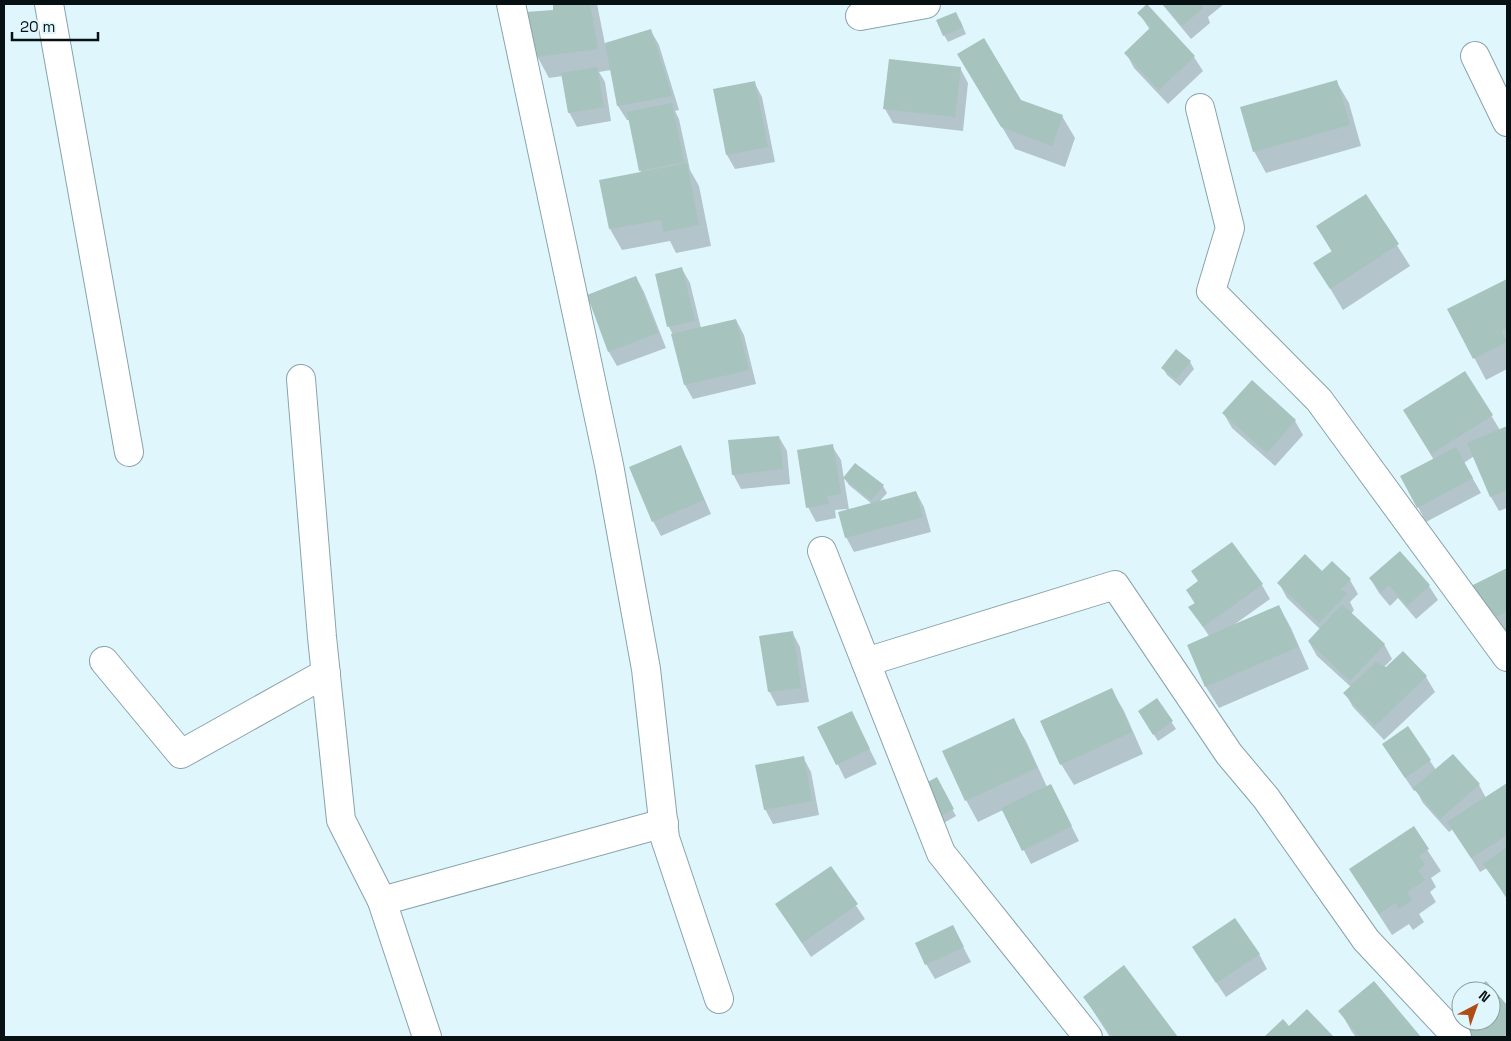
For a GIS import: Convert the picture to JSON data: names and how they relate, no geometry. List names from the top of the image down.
{
  "scale_bar": "20 m",
  "north": "top right"
}
